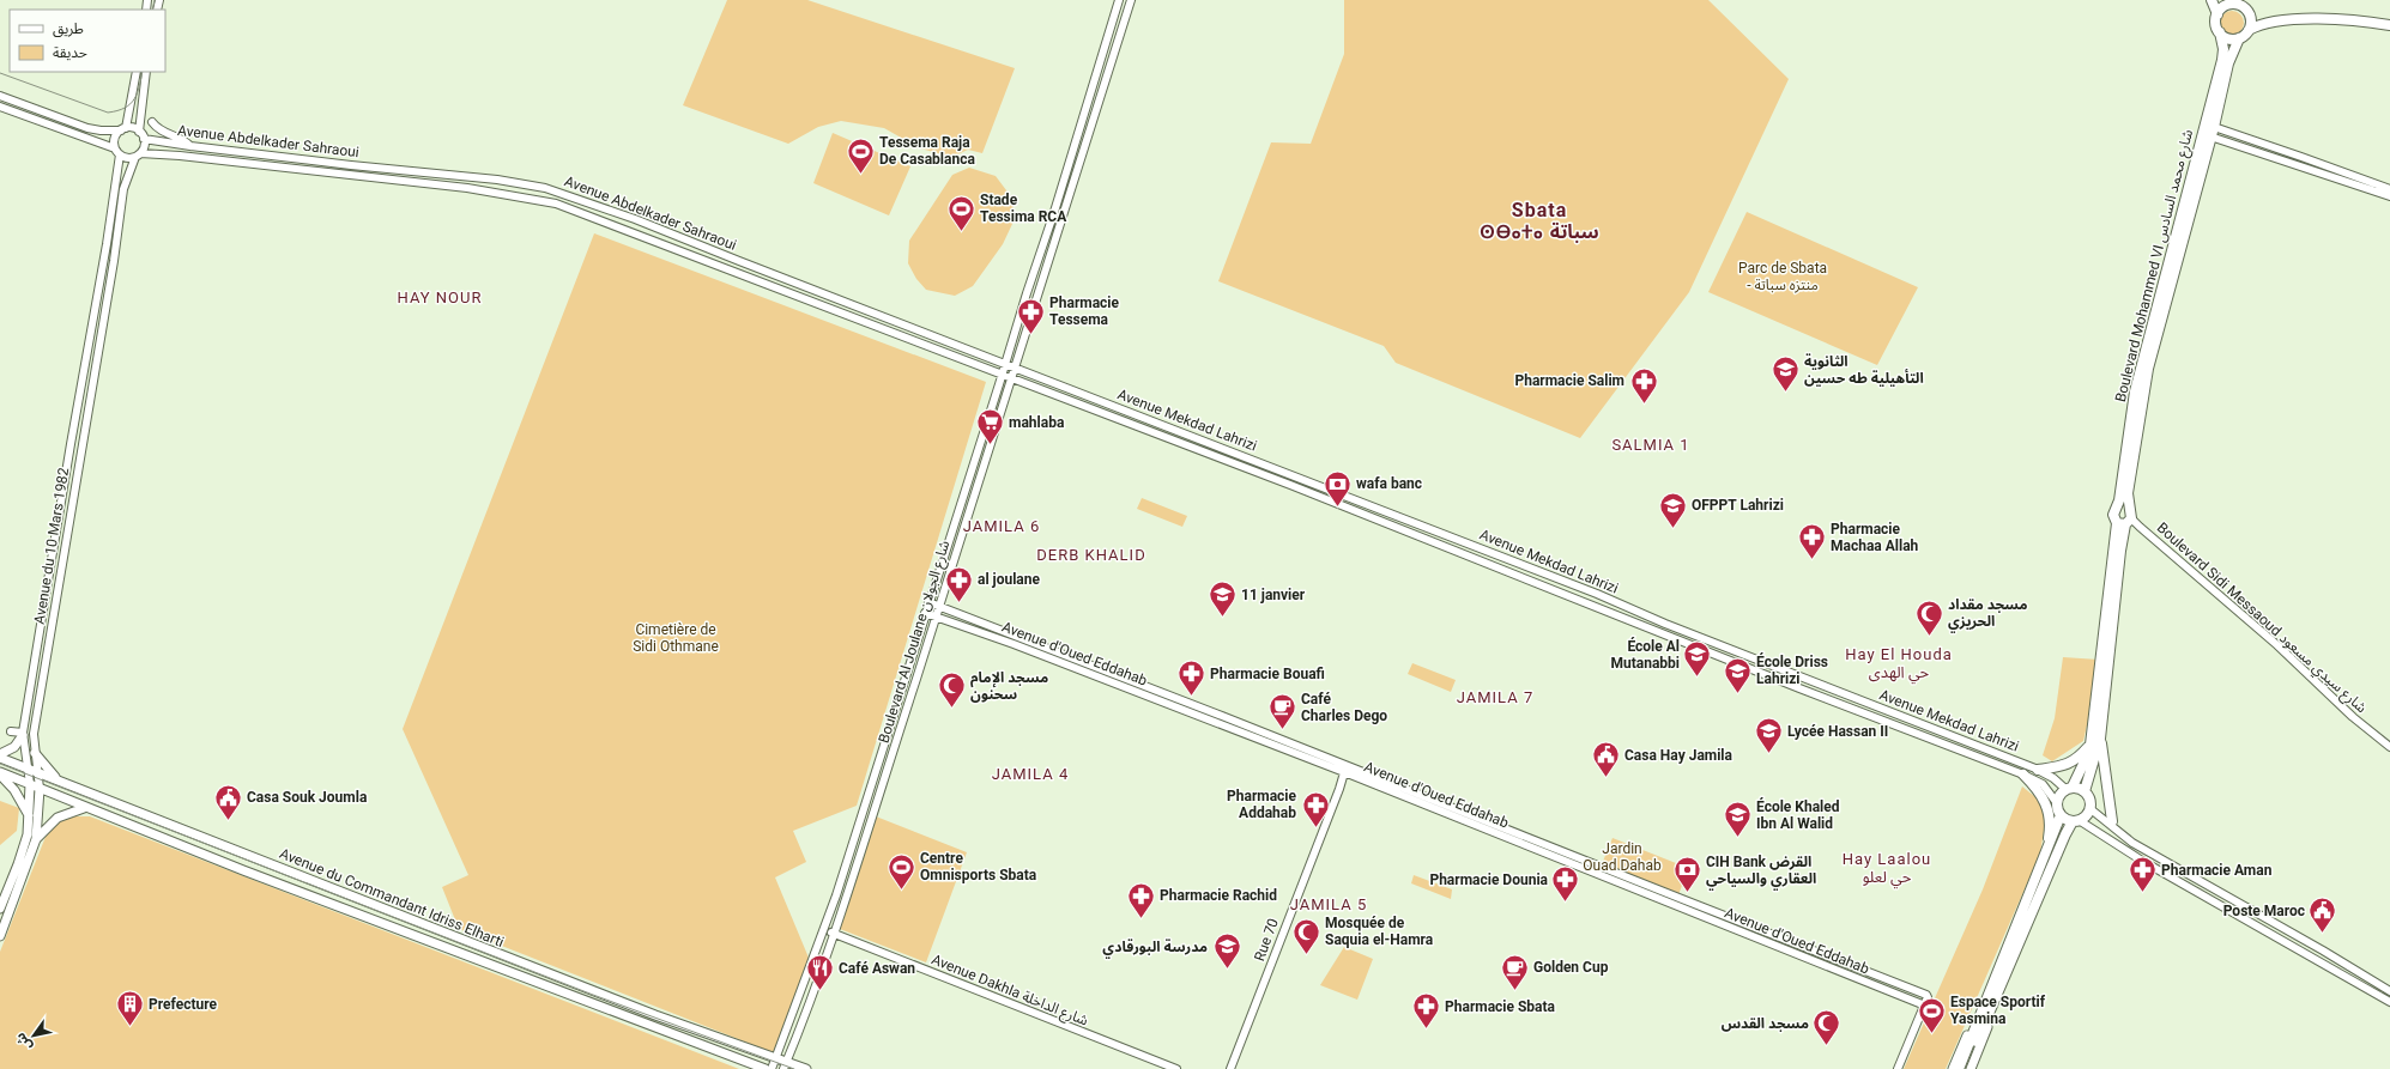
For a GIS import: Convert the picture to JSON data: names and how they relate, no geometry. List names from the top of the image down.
{
  "streets": {
    "highway": ["Boulevard Mohammed VI شارع محمد السادس"],
    "main road": [
      "Avenue Abdelkader Sahraoui",
      "Avenue Mekdad Lahrizi",
      "Avenue du 10 Mars 1982",
      "Boulevard Sidi Messaoud شارع سيدي مسعود",
      "Boulevard Al Joulane شارع الجولان",
      "Avenue d'Oued Eddahab",
      "Avenue du Commandant Idriss Elharti",
      "Rue 70",
      "Avenue Dakhla شارع الداخلة"
    ]
  },
  "crossings": [
    ["Avenue Abdelkader Sahraoui", "Avenue Mekdad Lahrizi"],
    ["Avenue Abdelkader Sahraoui", "Avenue du 10 Mars 1982"],
    ["Avenue Abdelkader Sahraoui", "Boulevard Al Joulane شارع الجولان"],
    ["Boulevard Mohammed VI شارع محمد السادس", "Avenue Mekdad Lahrizi"],
    ["Boulevard Mohammed VI شارع محمد السادس", "Boulevard Sidi Messaoud شارع سيدي مسعود"],
    ["Avenue Mekdad Lahrizi", "Boulevard Al Joulane شارع الجولان"],
    ["Avenue du 10 Mars 1982", "Avenue du Commandant Idriss Elharti"],
    ["Boulevard Al Joulane شارع الجولان", "Avenue d'Oued Eddahab"],
    ["Boulevard Al Joulane شارع الجولان", "Avenue du Commandant Idriss Elharti"],
    ["Boulevard Al Joulane شارع الجولان", "Avenue Dakhla شارع الداخلة"],
    ["Avenue d'Oued Eddahab", "Rue 70"]
  ],
  "districts": [
    "Sbata ⵙⴱⴰⵜⴰ سباتة",
    "HAY NOUR",
    "SALMIA 1",
    "JAMILA 6",
    "DERB KHALID",
    "Hay El Houda حي الهدى",
    "JAMILA 7",
    "JAMILA 4",
    "Hay Laalou حي لعلو",
    "JAMILA 5"
  ],
  "parks": ["Parc de Sbata - منتزه سباتة", "Cimetière de Sidi Othmane", "Jardin Ouad Dahab"],
  "places": {
    "sports": [
      "Tessema Raja De Casablanca",
      "Stade Tessima RCA",
      "Centre Omnisports Sbata",
      "Espace Sportif Yasmina"
    ],
    "pharmacy": [
      "Pharmacie Tessema",
      "Pharmacie Salim",
      "Pharmacie Machaa Allah",
      "al joulane",
      "Pharmacie Bouafi",
      "Pharmacie Addahab",
      "Pharmacie Aman",
      "Pharmacie Dounia",
      "Pharmacie Rachid",
      "Pharmacie Sbata"
    ],
    "school or university": [
      "الثانوية التأهيلية طه حسين",
      "OFPPT Lahrizi",
      "11 janvier",
      "École Al Mutanabbi",
      "École Driss Lahrizi",
      "Lycée Hassan II",
      "École Khaled Ibn Al Walid",
      "مدرسة البورقادي"
    ],
    "supermarket": ["mahlaba"],
    "bank": ["wafa banc", "CIH Bank القرض العقاري والسياحي"],
    "mosque": [
      "مسجد مقداد الحريزي",
      "مسجد الإمام سحنون",
      "Mosquée de Saquia el-Hamra",
      "مسجد القدس"
    ],
    "cafe": ["Café Charles Dego", "Golden Cup"],
    "public building": ["Casa Hay Jamila", "Casa Souk Joumla", "Poste Maroc"],
    "restaurant": ["Café Aswan"],
    "building": ["Prefecture"]
  },
  "legend": ["طريق", "حديقة"],
  "north": "bottom left"
}
